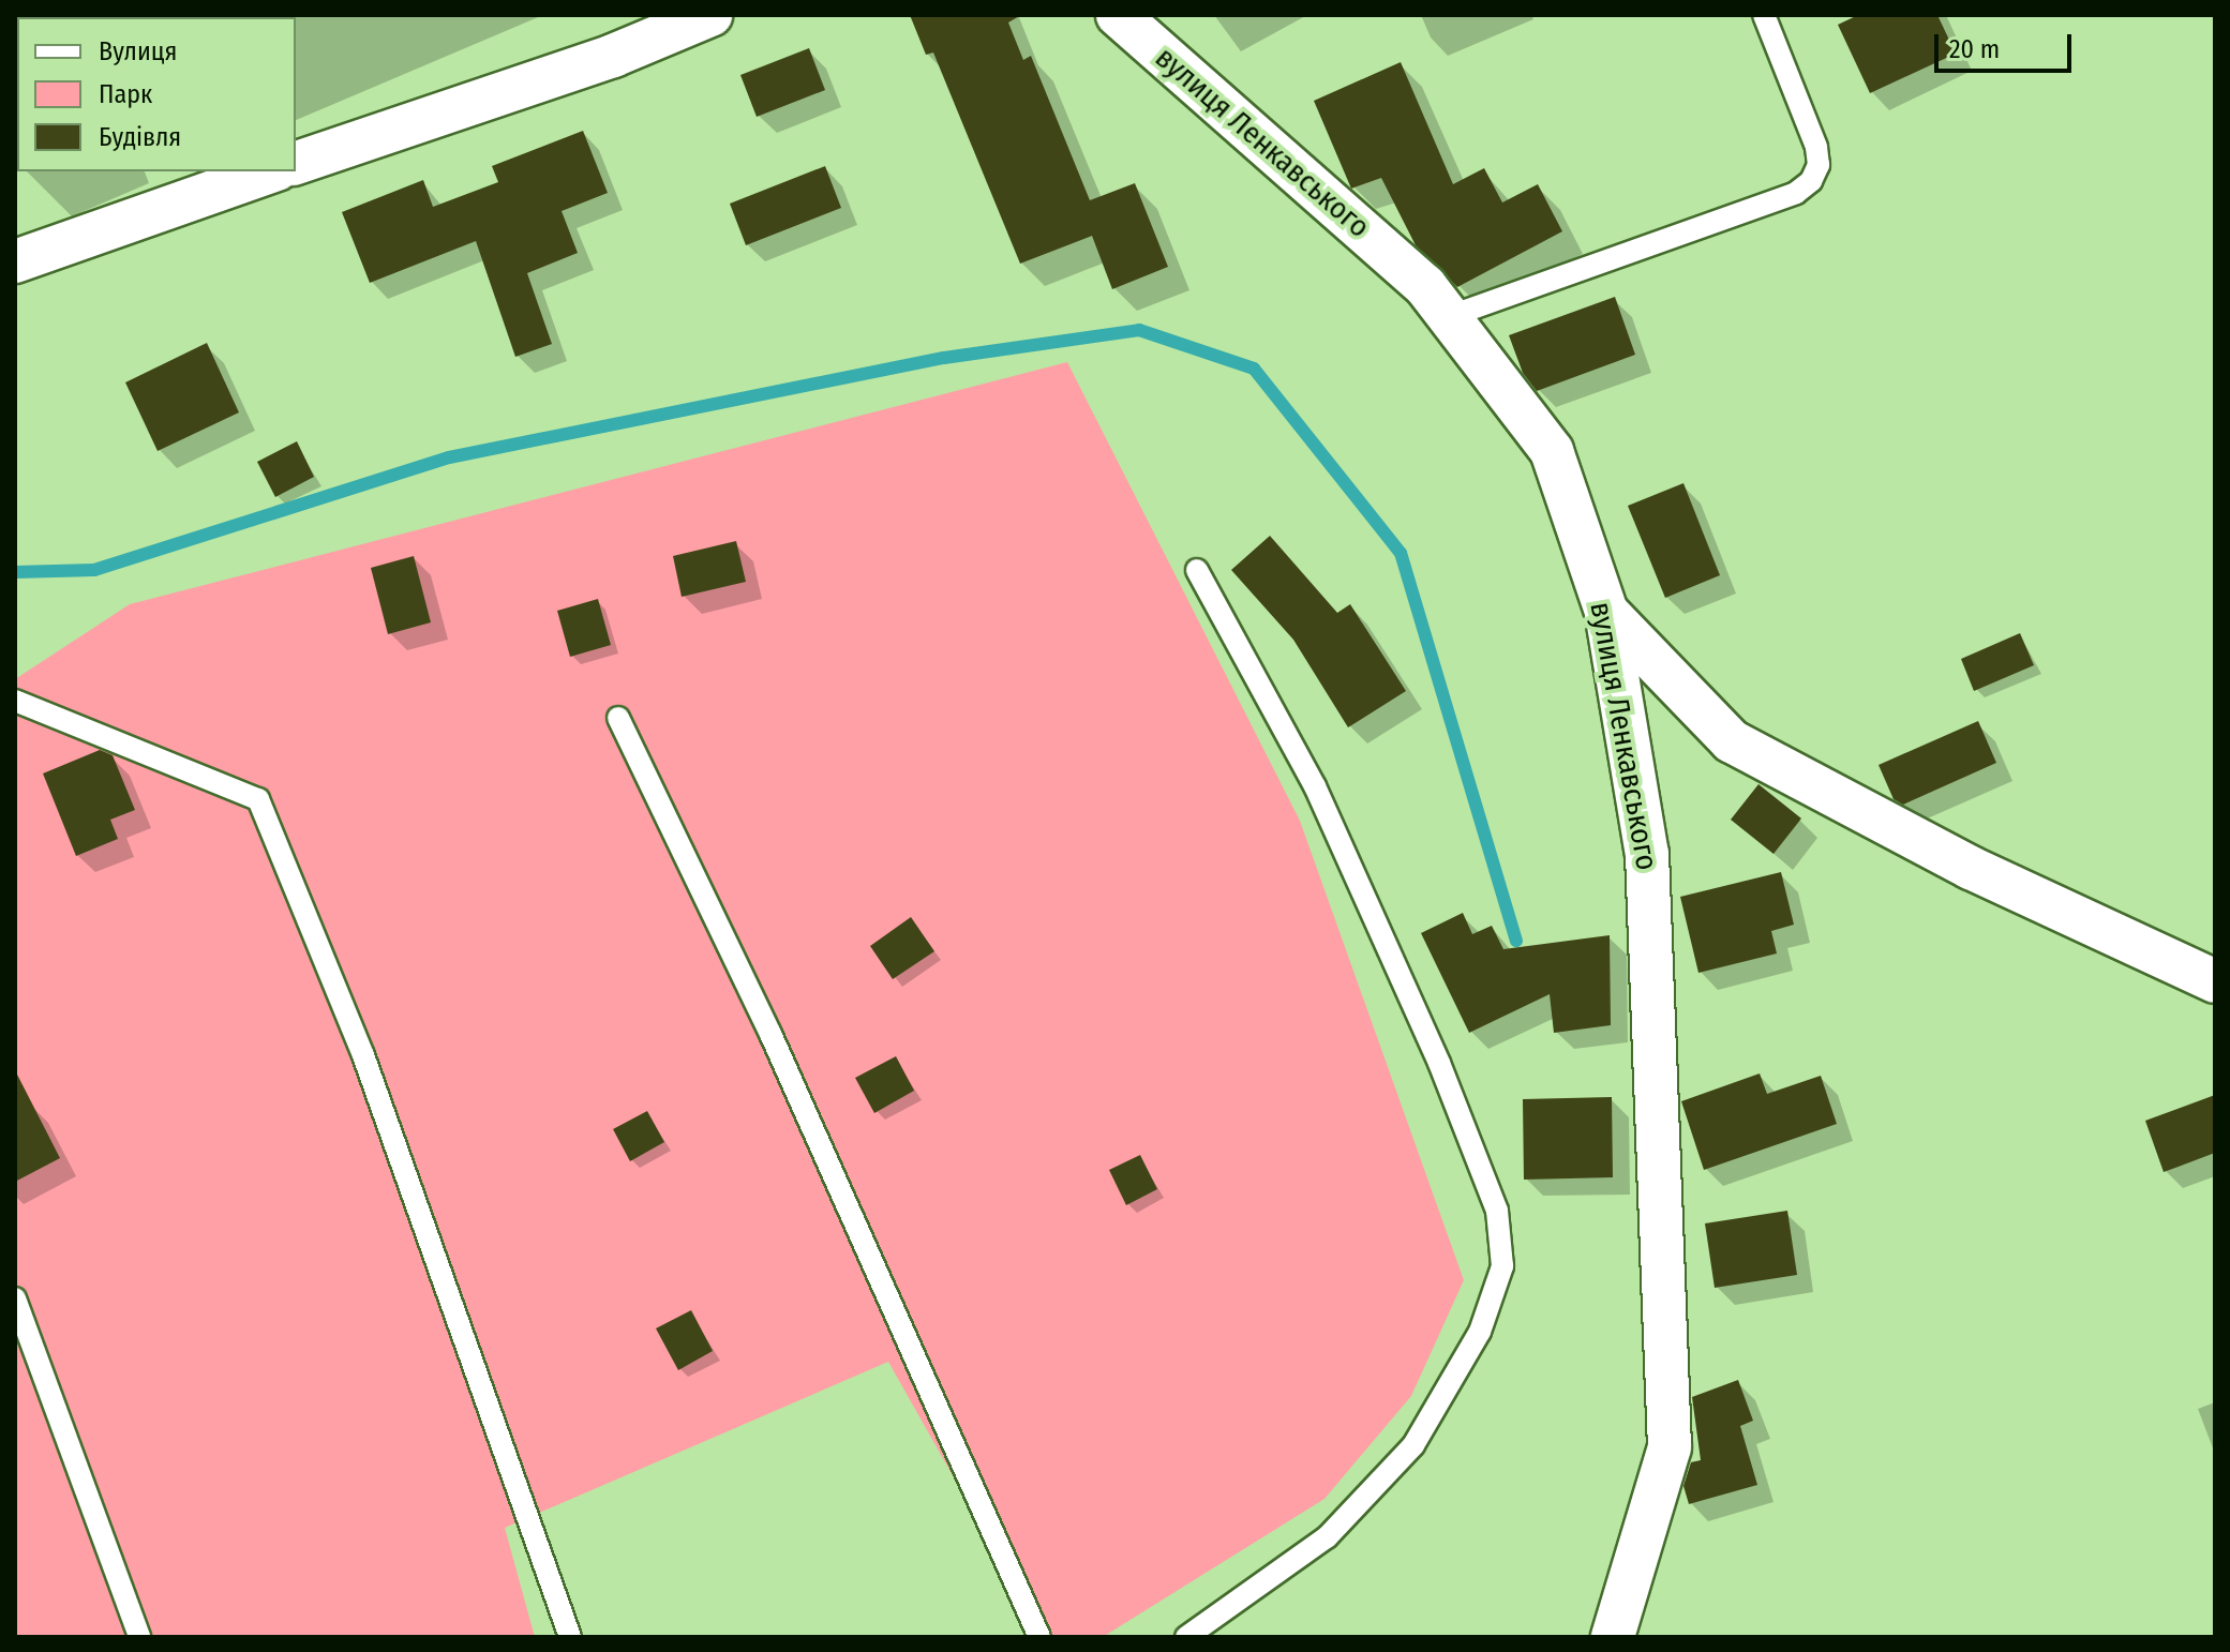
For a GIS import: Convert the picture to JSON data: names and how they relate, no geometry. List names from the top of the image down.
{
  "streets": {
    "street": ["вулиця Ленкавського"]
  },
  "legend": ["Вулиця", "Парк", "Будівля"],
  "scale_bar": "20 m"
}
